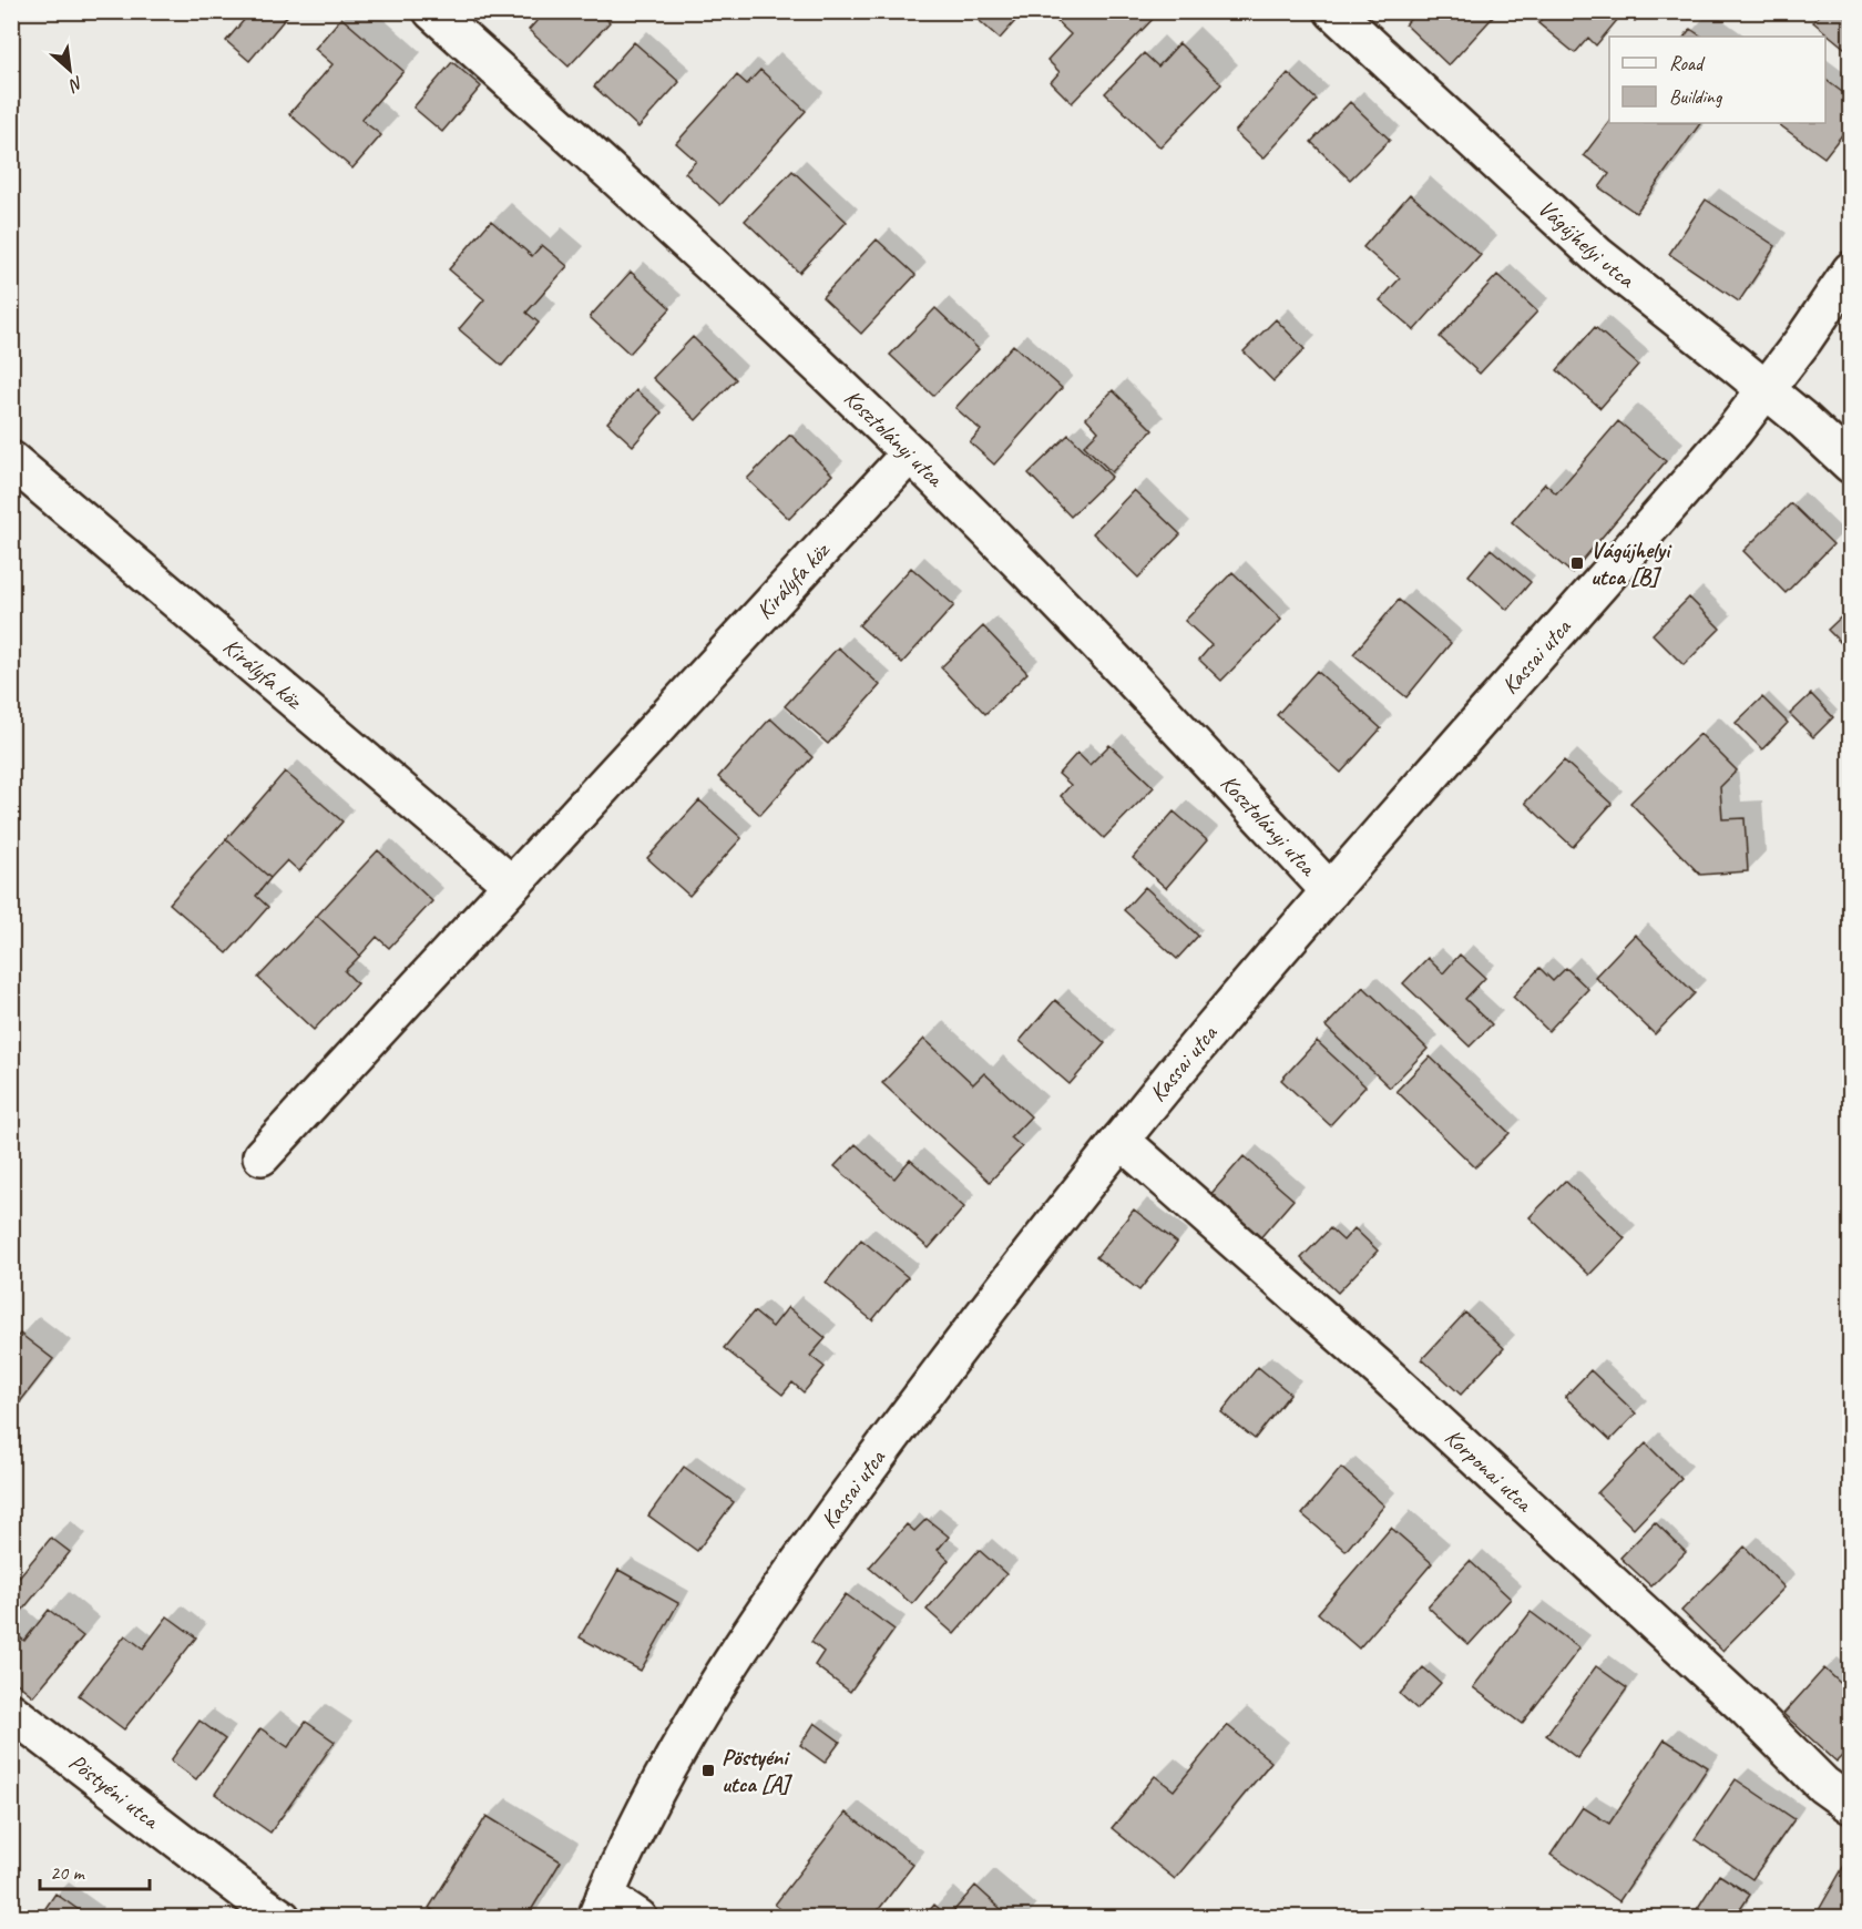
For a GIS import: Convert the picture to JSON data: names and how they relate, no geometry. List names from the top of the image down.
{
  "streets": {
    "street": [
      "Vágújhelyi utca",
      "Kosztolányi utca",
      "Királyfa köz",
      "Kassai utca",
      "Korponai utca",
      "Pöstyéni utca"
    ]
  },
  "crossings": [
    ["Vágújhelyi utca", "Kassai utca"],
    ["Kosztolányi utca", "Királyfa köz"],
    ["Kosztolányi utca", "Kassai utca"],
    ["Kassai utca", "Korponai utca"]
  ],
  "places": {
    "transit": ["Vágújhelyi utca [B]", "Pöstyéni utca [A]"]
  },
  "legend": ["Road", "Building"],
  "scale_bar": "20 m",
  "north": "bottom right"
}
